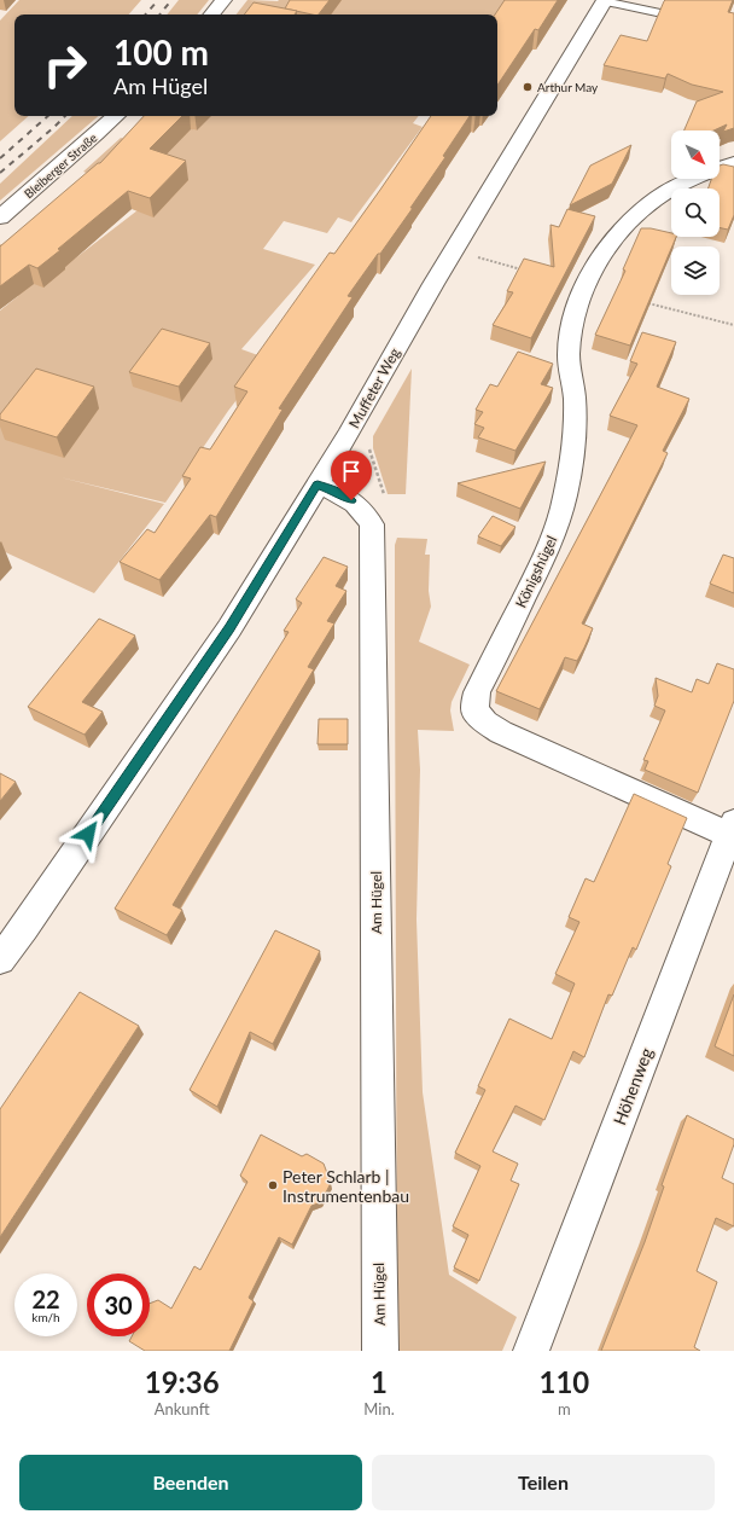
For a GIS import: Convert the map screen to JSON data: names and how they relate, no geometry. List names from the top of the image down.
{
  "streets": {
    "street": [
      "Bleiberger Straße",
      "Muffeter Weg",
      "Königshügel",
      "Am Hügel",
      "Höhenweg"
    ]
  },
  "crossings": [
    ["Muffeter Weg", "Am Hügel"],
    ["Königshügel", "Höhenweg"]
  ],
  "places": ["Arthur May", "Peter Schlarb | Instrumentenbau"],
  "north": "bottom right",
  "page": {
    "turn": ["100 m", "Am Hügel"],
    "speed": "22 km/h",
    "limit": "30",
    "eta": [
      "19:36",
      "Ankunft",
      "1",
      "Min.",
      "110",
      "m"
    ],
    "buttons": ["Beenden", "Teilen"]
  }
}
